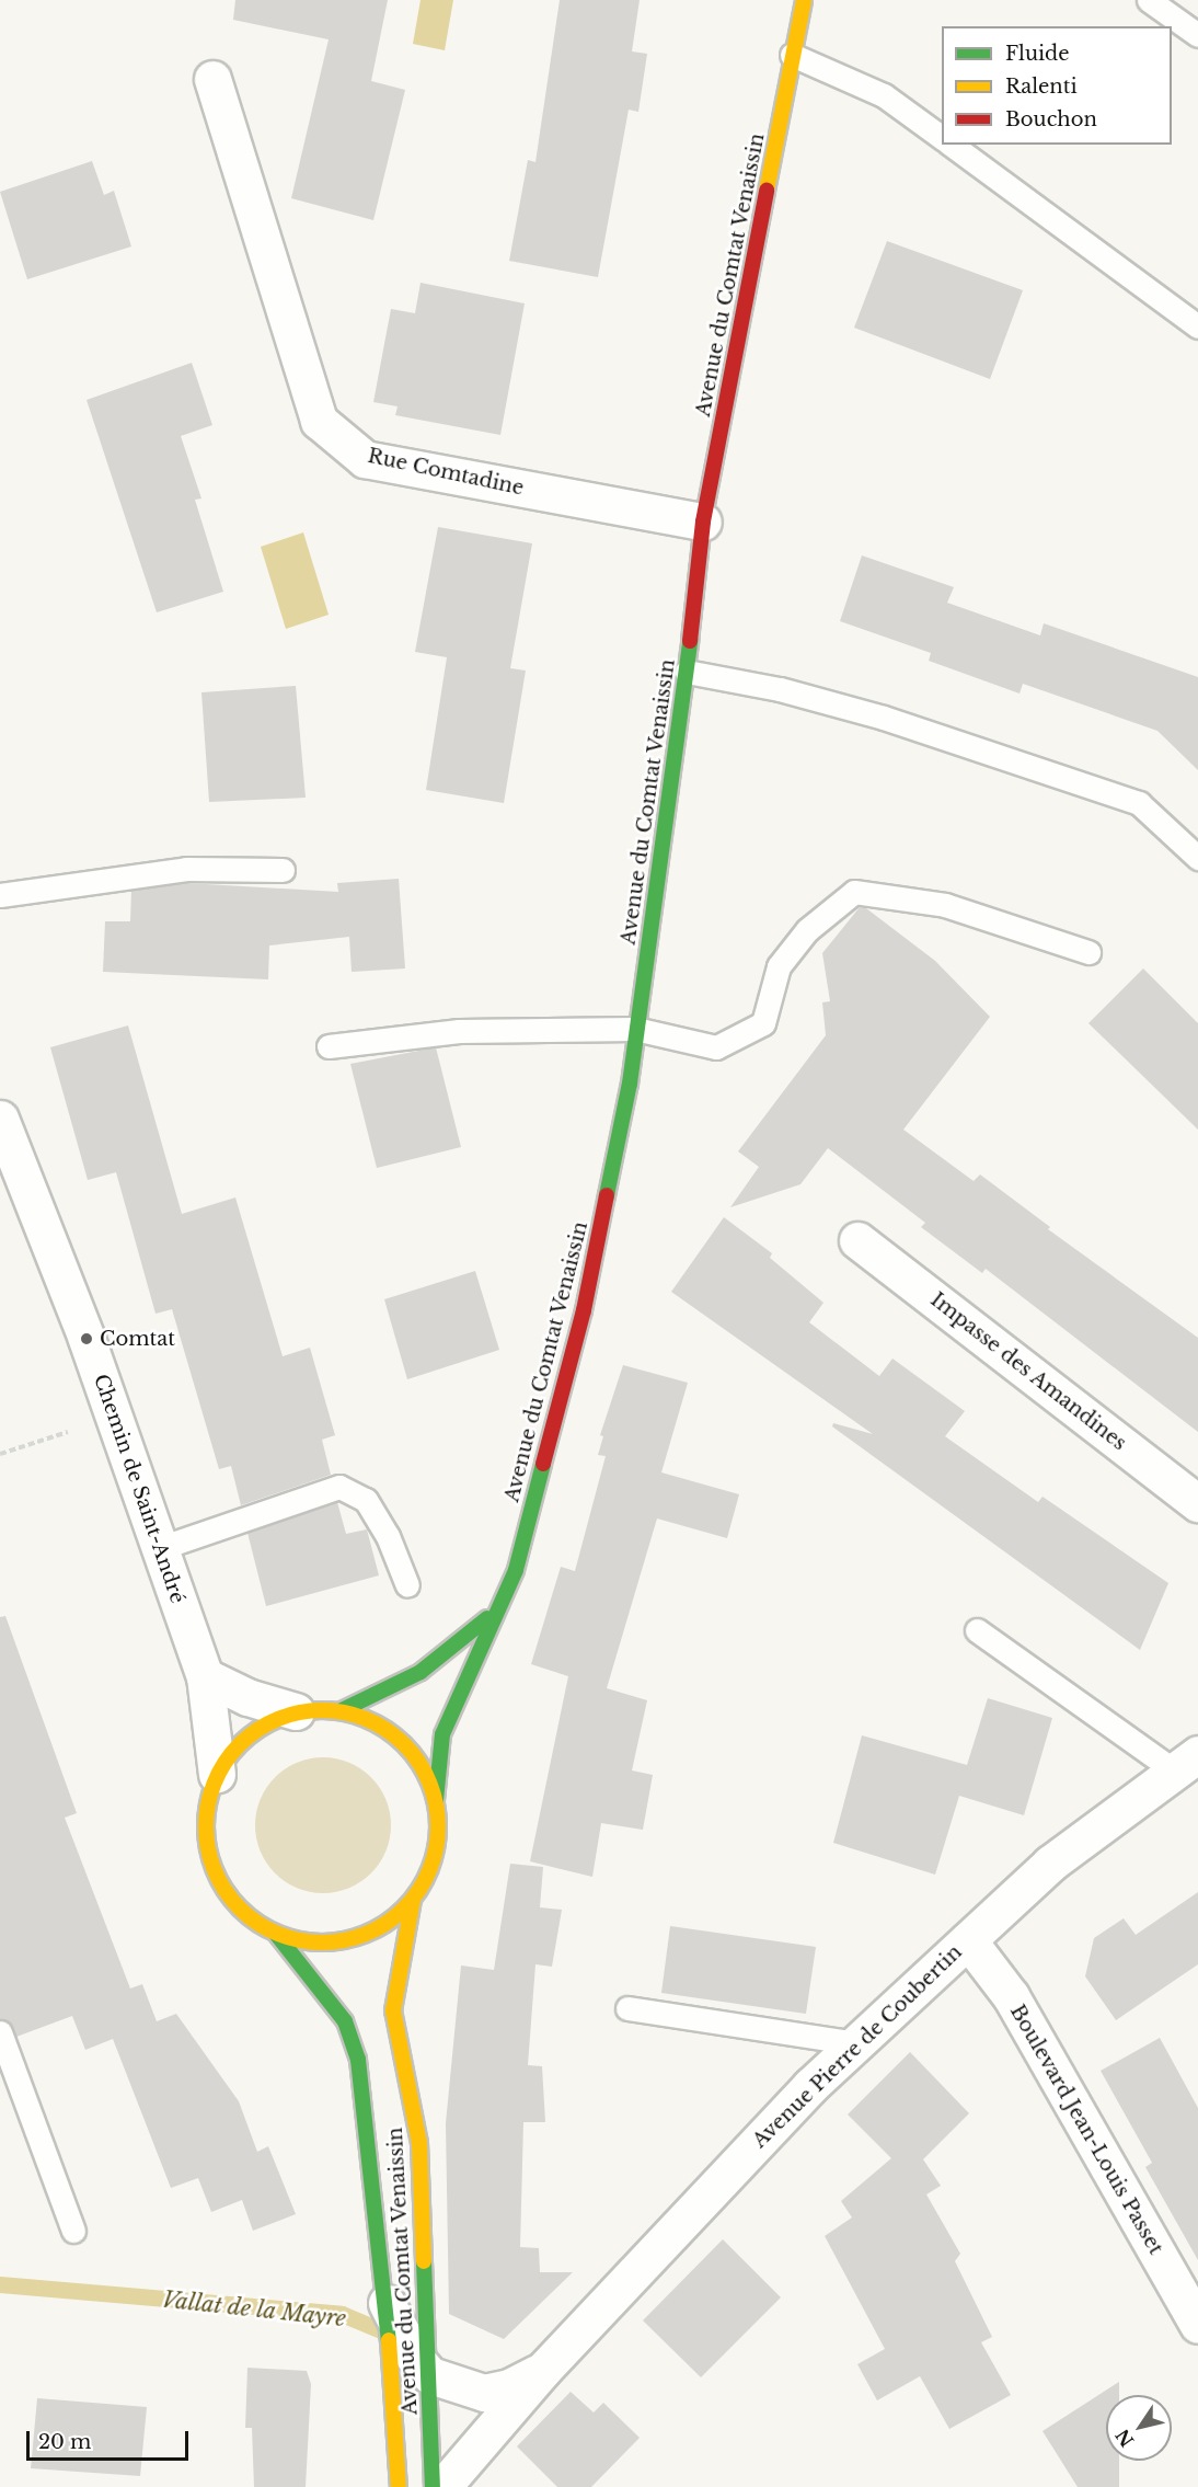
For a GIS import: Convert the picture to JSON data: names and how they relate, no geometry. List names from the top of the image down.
{
  "streets": {
    "main road": ["Avenue du Comtat Venaissin"],
    "street": [
      "Rue Comtadine",
      "Impasse des Amandines",
      "Chemin de Saint-André",
      "Avenue Pierre de Coubertin",
      "Boulevard Jean-Louis Passet"
    ]
  },
  "crossings": [
    ["Avenue du Comtat Venaissin", "Rue Comtadine"],
    ["Avenue du Comtat Venaissin", "Chemin de Saint-André"],
    ["Avenue du Comtat Venaissin", "Avenue Pierre de Coubertin"],
    ["Avenue Pierre de Coubertin", "Boulevard Jean-Louis Passet"]
  ],
  "water": ["Vallat de la Mayre"],
  "places": ["Comtat"],
  "legend": ["Fluide", "Ralenti", "Bouchon"],
  "scale_bar": "20 m",
  "north": "bottom left"
}
